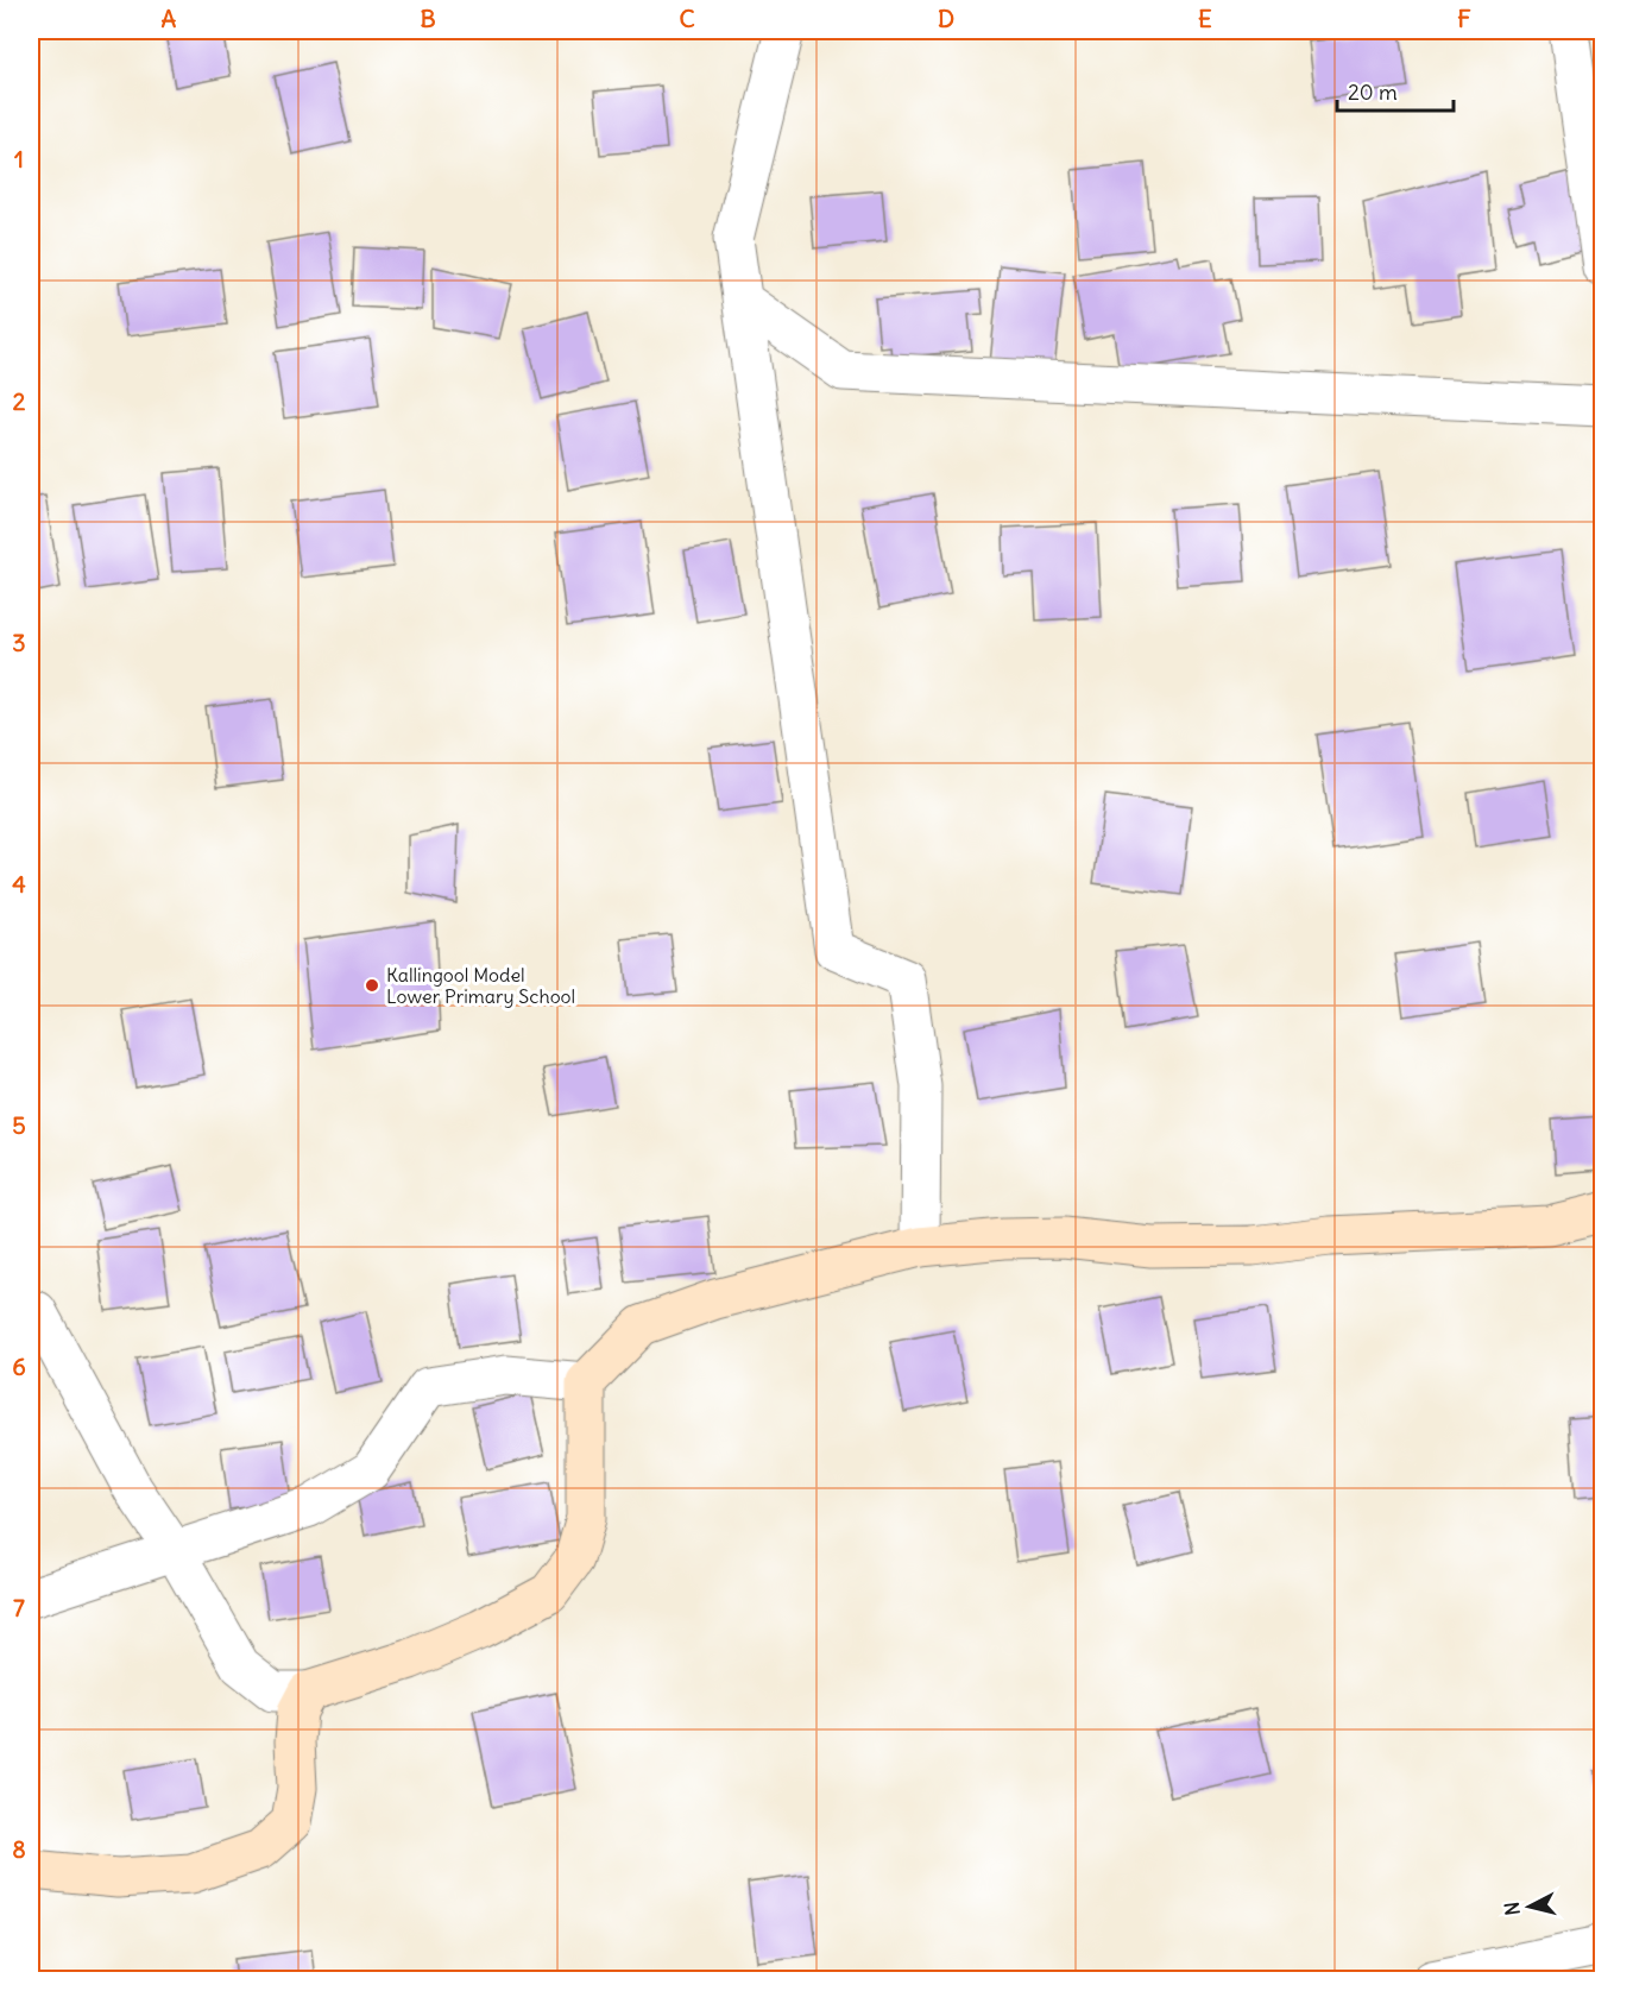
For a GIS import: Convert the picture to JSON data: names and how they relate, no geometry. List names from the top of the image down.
{
  "places": ["Kallingool Model Lower Primary School"],
  "scale_bar": "20 m",
  "north": "left",
  "grid": {
    "columns": [
      "A",
      "B",
      "C",
      "D",
      "E",
      "F"
    ],
    "rows": [
      "1",
      "2",
      "3",
      "4",
      "5",
      "6",
      "7",
      "8"
    ]
  }
}
